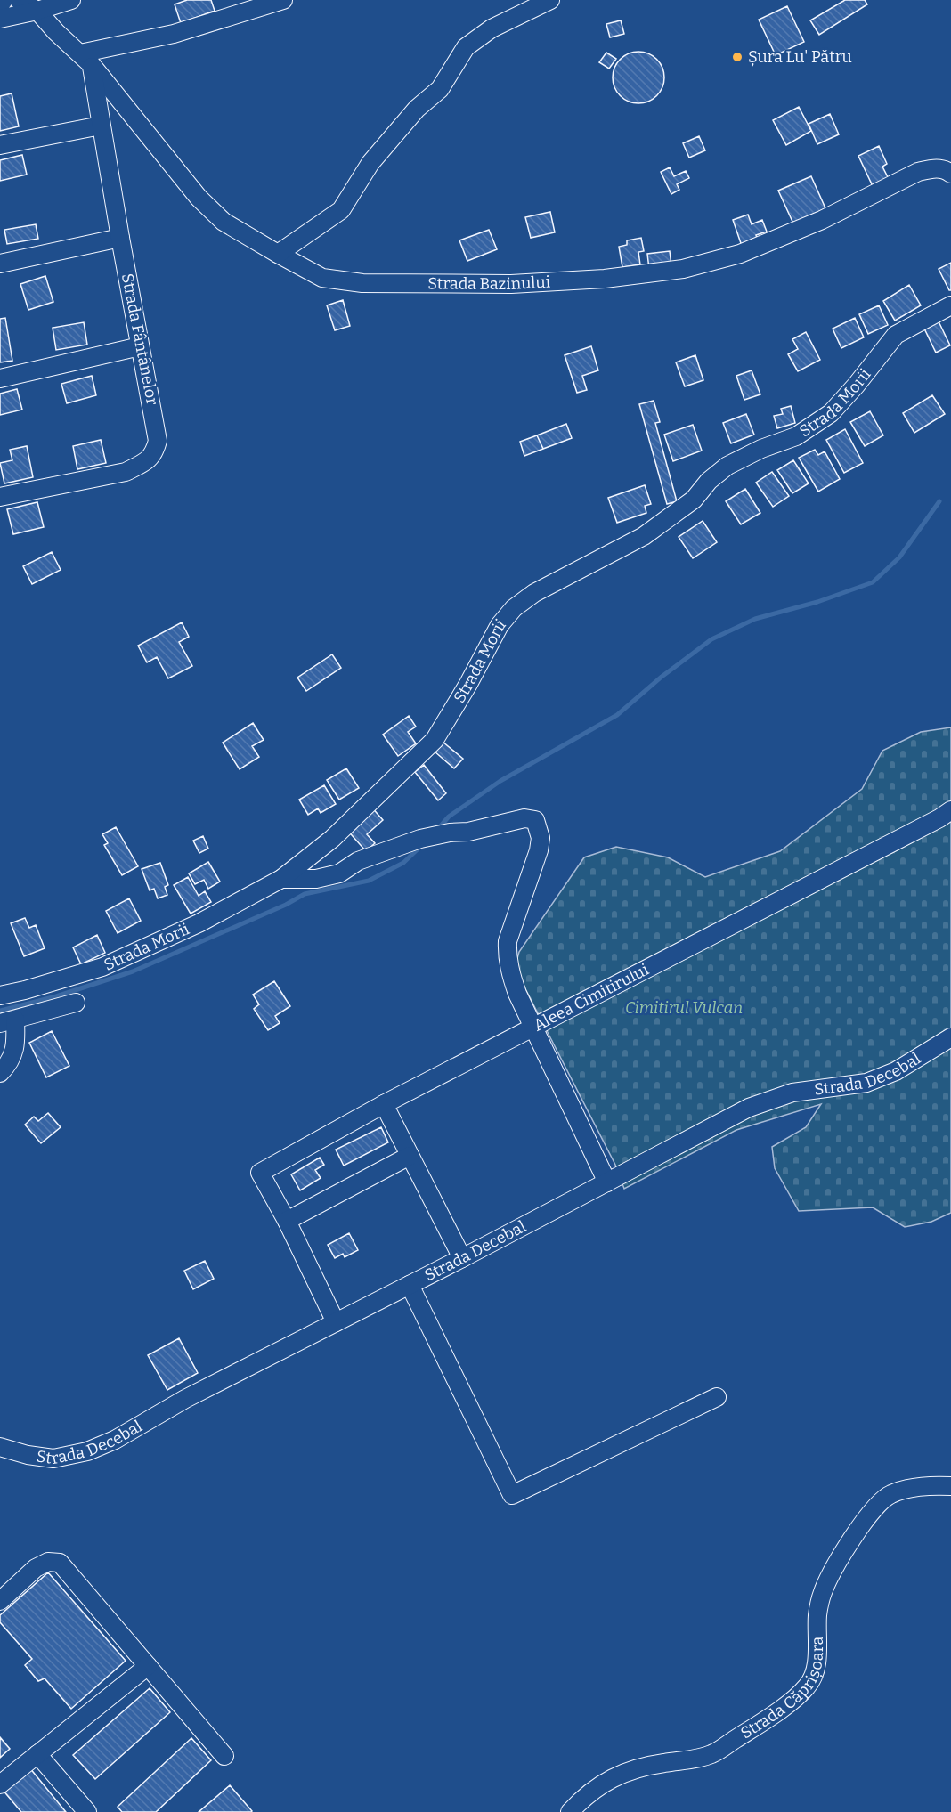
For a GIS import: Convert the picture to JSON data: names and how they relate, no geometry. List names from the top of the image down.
{
  "streets": {
    "street": [
      "Strada Bazinului",
      "Strada Fântânelor",
      "Strada Morii",
      "Aleea Cimitirului",
      "Strada Decebal",
      "Strada Căprișoara"
    ]
  },
  "crossings": [
    ["Strada Bazinului", "Strada Fântânelor"]
  ],
  "parks": ["Cimitirul Vulcan"],
  "places": ["Șura Lu' Pătru"]
}
